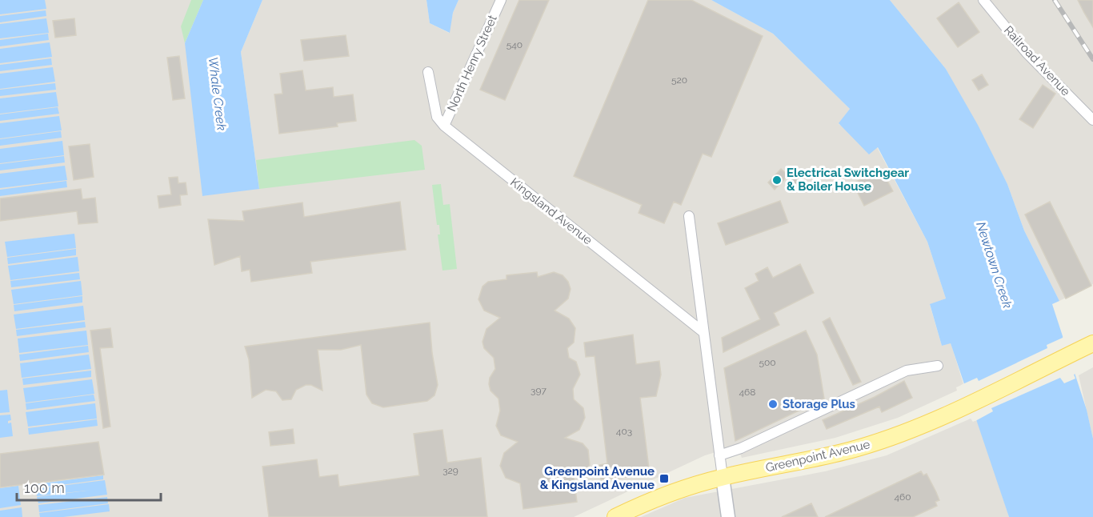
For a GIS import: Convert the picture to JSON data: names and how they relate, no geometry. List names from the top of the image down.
{
  "streets": {
    "main road": ["Greenpoint Avenue"],
    "street": ["Railroad Avenue", "North Henry Street", "Kingsland Avenue"]
  },
  "crossings": [
    ["North Henry Street", "Kingsland Avenue"]
  ],
  "water": ["Whale Creek", "Newtown Creek"],
  "places": {
    "other": ["Electrical Switchgear & Boiler House", "Storage Plus"],
    "transit": ["Greenpoint Avenue & Kingsland Avenue"]
  },
  "house_numbers": [
    "540",
    "520",
    "500",
    "397",
    "468",
    "403",
    "329",
    "460"
  ],
  "scale_bar": "100 m"
}
